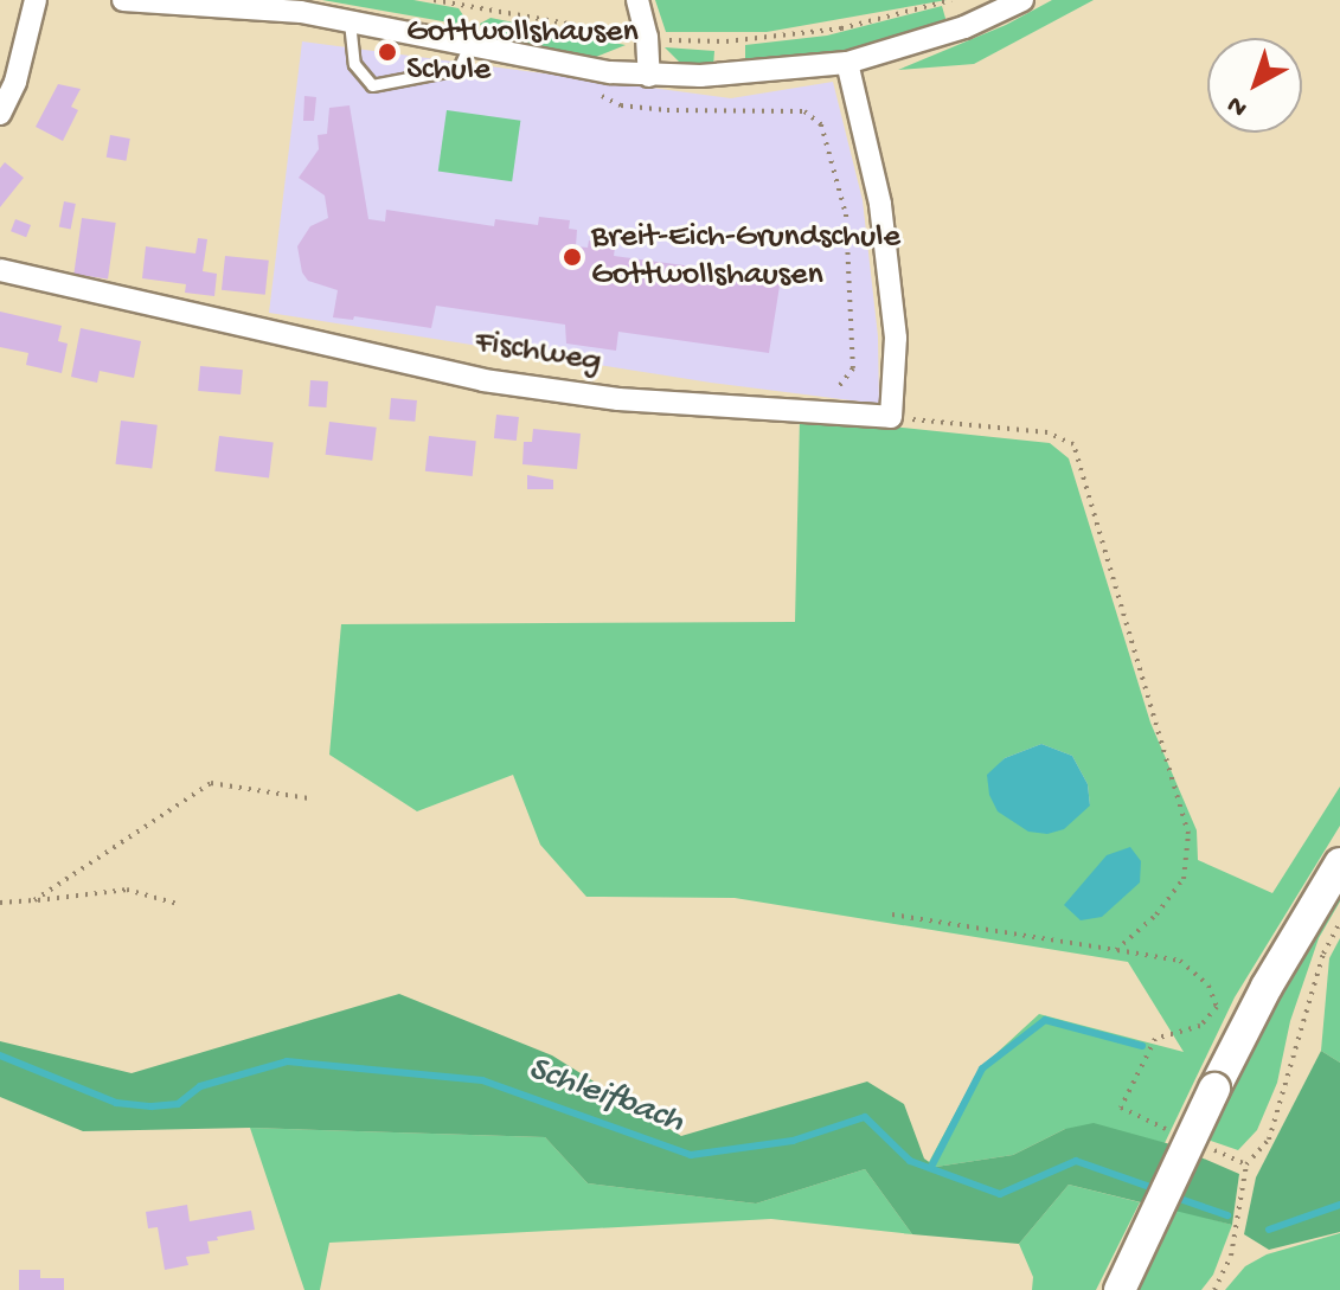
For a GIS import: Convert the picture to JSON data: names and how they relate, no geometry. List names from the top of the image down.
{
  "streets": {
    "street": ["Fischweg"]
  },
  "water": ["Schleifbach"],
  "places": ["Gottwollshausen Schule", "Breit-Eich-Grundschule Gottwollshausen"],
  "north": "bottom left"
}
